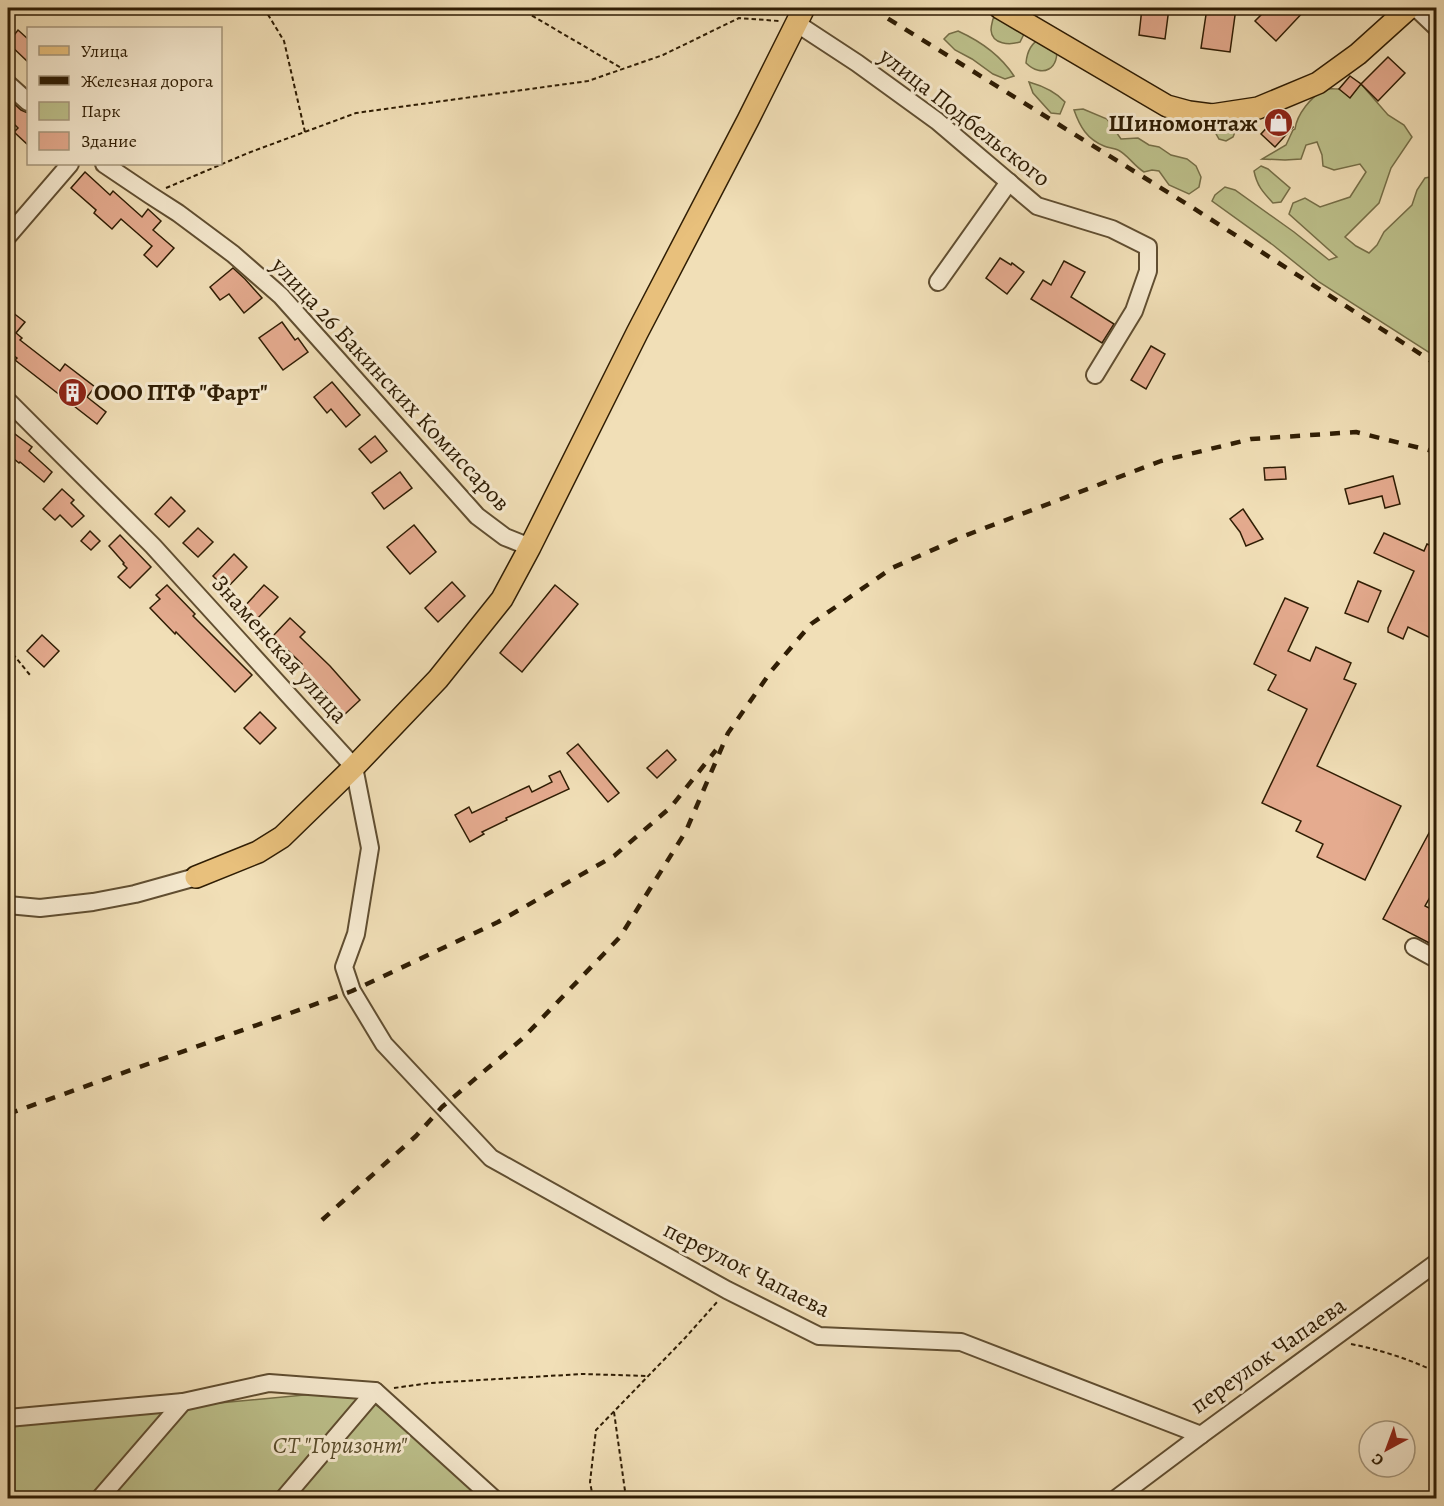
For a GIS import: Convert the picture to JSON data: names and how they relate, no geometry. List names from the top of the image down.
{
  "streets": {
    "street": [
      "улица Подбельского",
      "улица 26 Бакинских Комиссаров",
      "Знаменская улица",
      "переулок Чапаева"
    ]
  },
  "crossings": [
    ["Знаменская улица", "переулок Чапаева"]
  ],
  "parks": ["СТ \"Горизонт\""],
  "places": {
    "shop": ["Шиномонтаж"],
    "building": ["ООО ПТФ \"Фарт\""]
  },
  "legend": [
    "Улица",
    "Железная дорога",
    "Парк",
    "Здание"
  ],
  "north": "bottom left"
}
